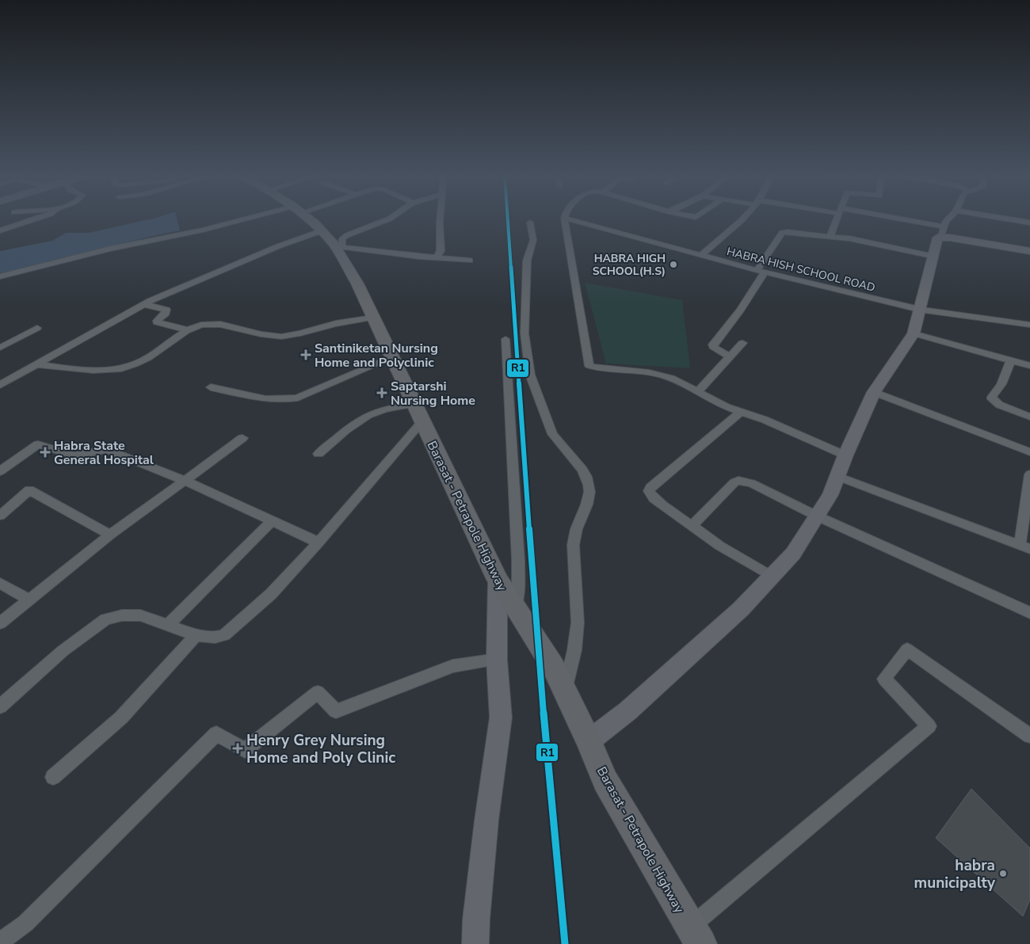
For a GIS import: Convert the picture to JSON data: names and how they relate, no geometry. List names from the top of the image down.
{
  "streets": {
    "highway": ["Barasat - Petrapole Highway"],
    "street": ["HABRA HISH SCHOOL ROAD"]
  },
  "places": {
    "other": ["HABRA HIGH SCHOOL(H.S)", "habra municipalty"],
    "health": [
      "Santiniketan Nursing Home and Polyclinic",
      "Saptarshi Nursing Home",
      "Habra State General Hospital",
      "Henry Grey Nursing Home and Poly Clinic"
    ]
  },
  "lines": ["transit line R1"]
}
